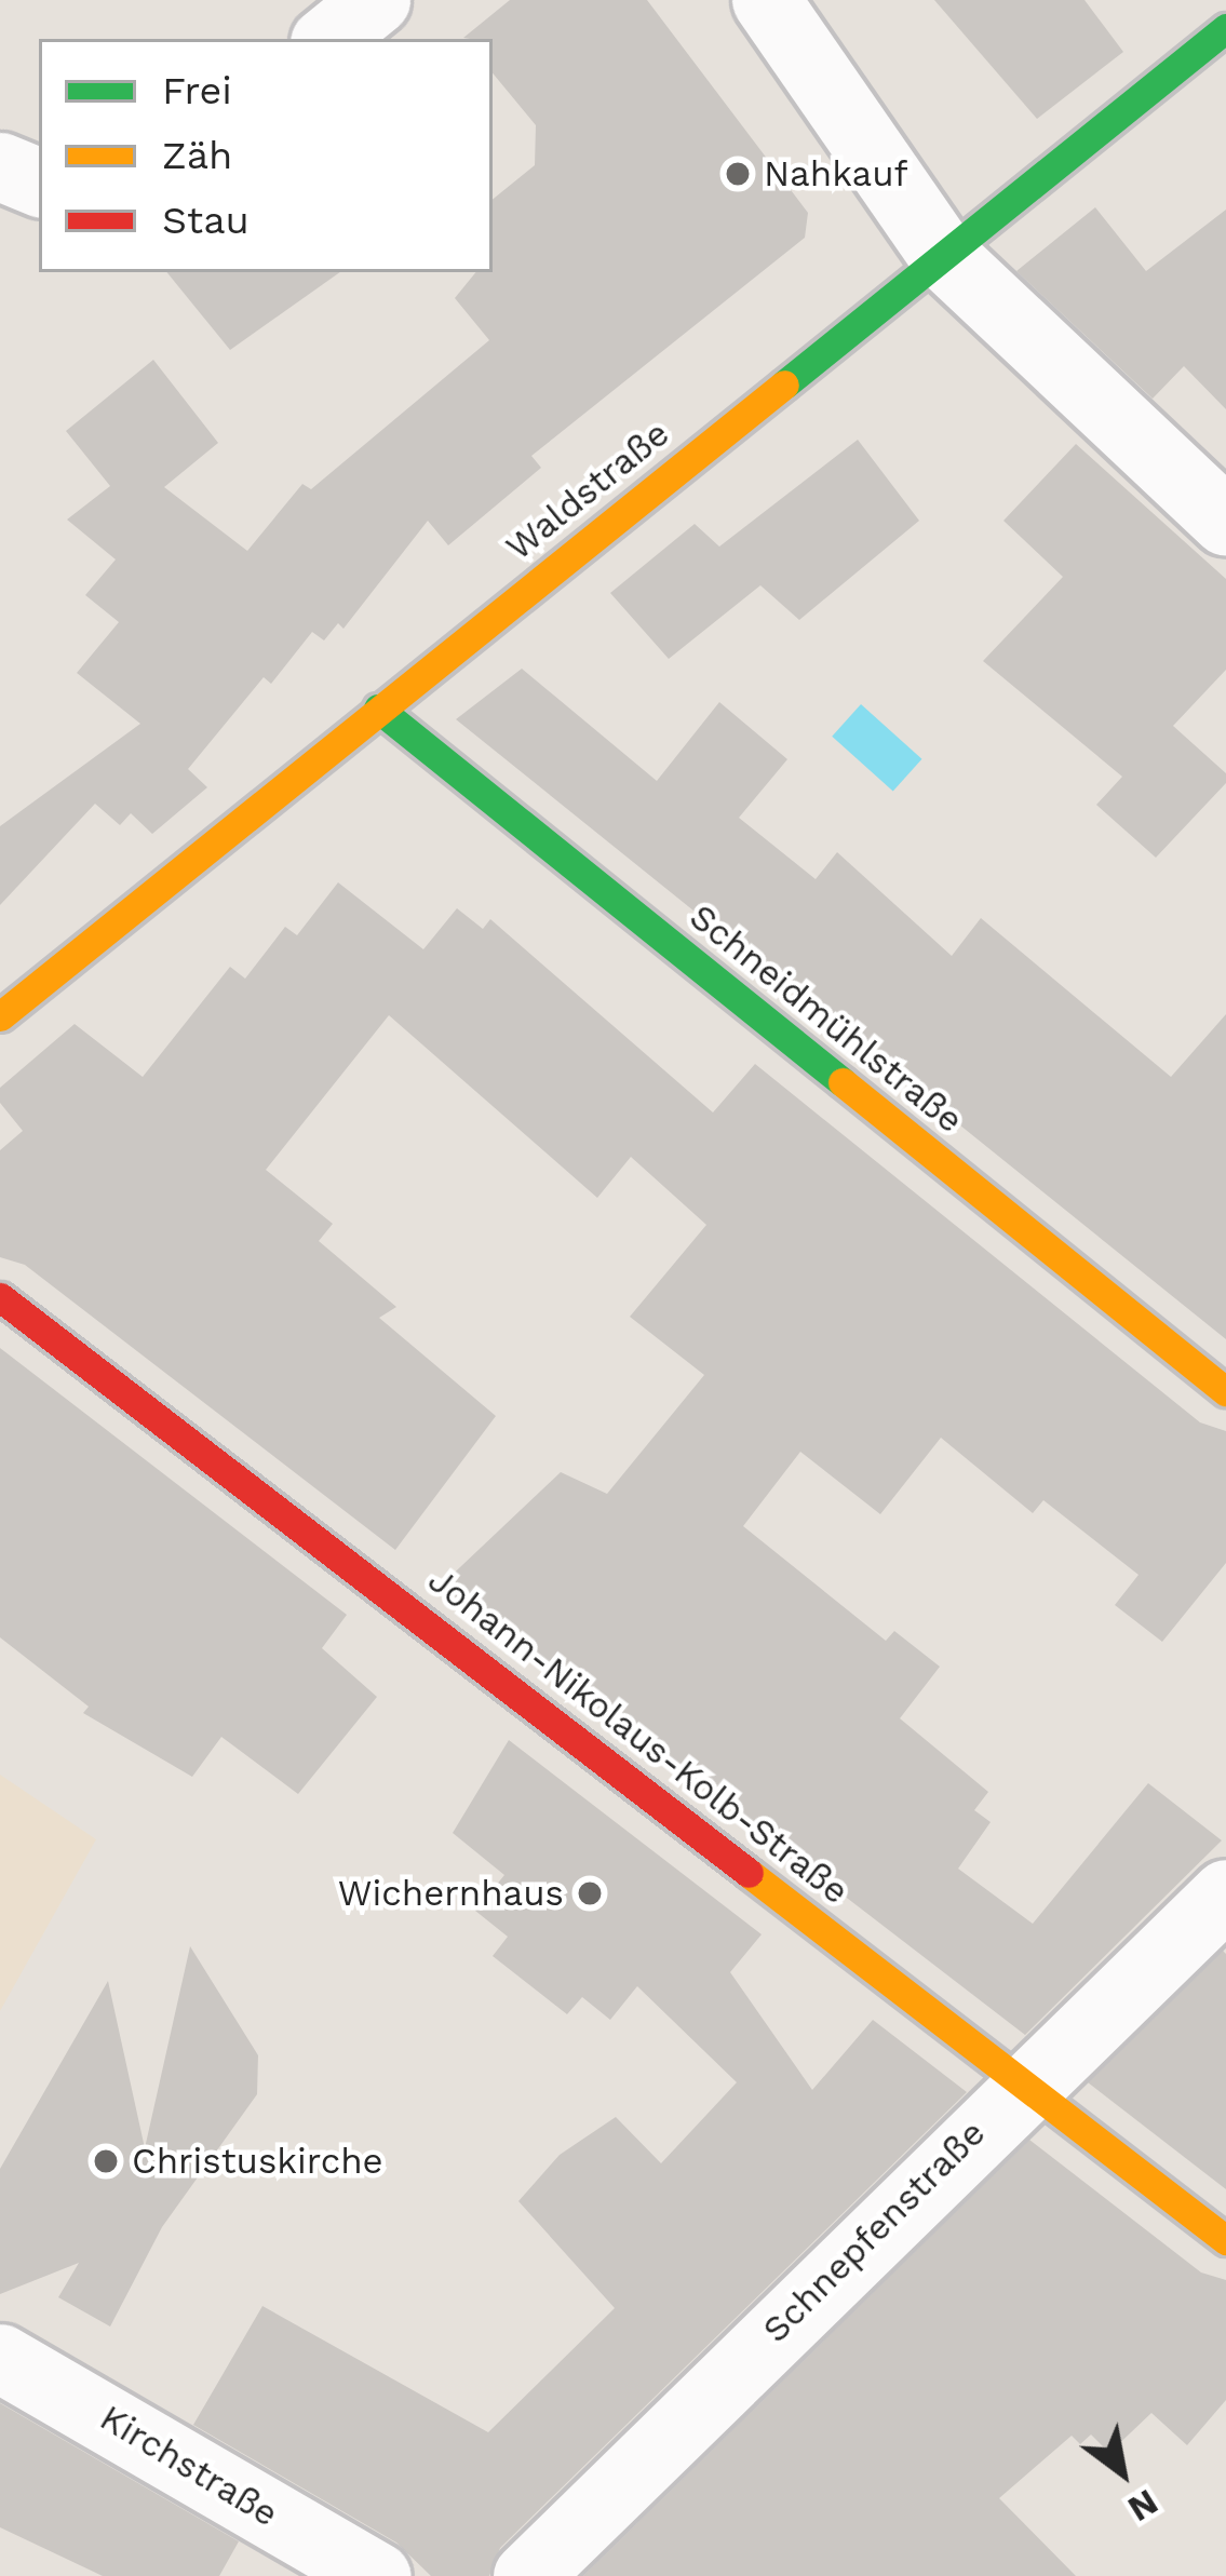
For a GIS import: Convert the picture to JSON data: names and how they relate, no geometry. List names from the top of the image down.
{
  "streets": {
    "street": [
      "Waldstraße",
      "Schneidmühlstraße",
      "Johann-Nikolaus-Kolb-Straße",
      "Schnepfenstraße",
      "Kirchstraße"
    ]
  },
  "crossings": [
    ["Waldstraße", "Schneidmühlstraße"],
    ["Johann-Nikolaus-Kolb-Straße", "Schnepfenstraße"]
  ],
  "places": ["Nahkauf", "Wichernhaus", "Christuskirche"],
  "legend": ["Frei", "Zäh", "Stau"],
  "north": "bottom right"
}
